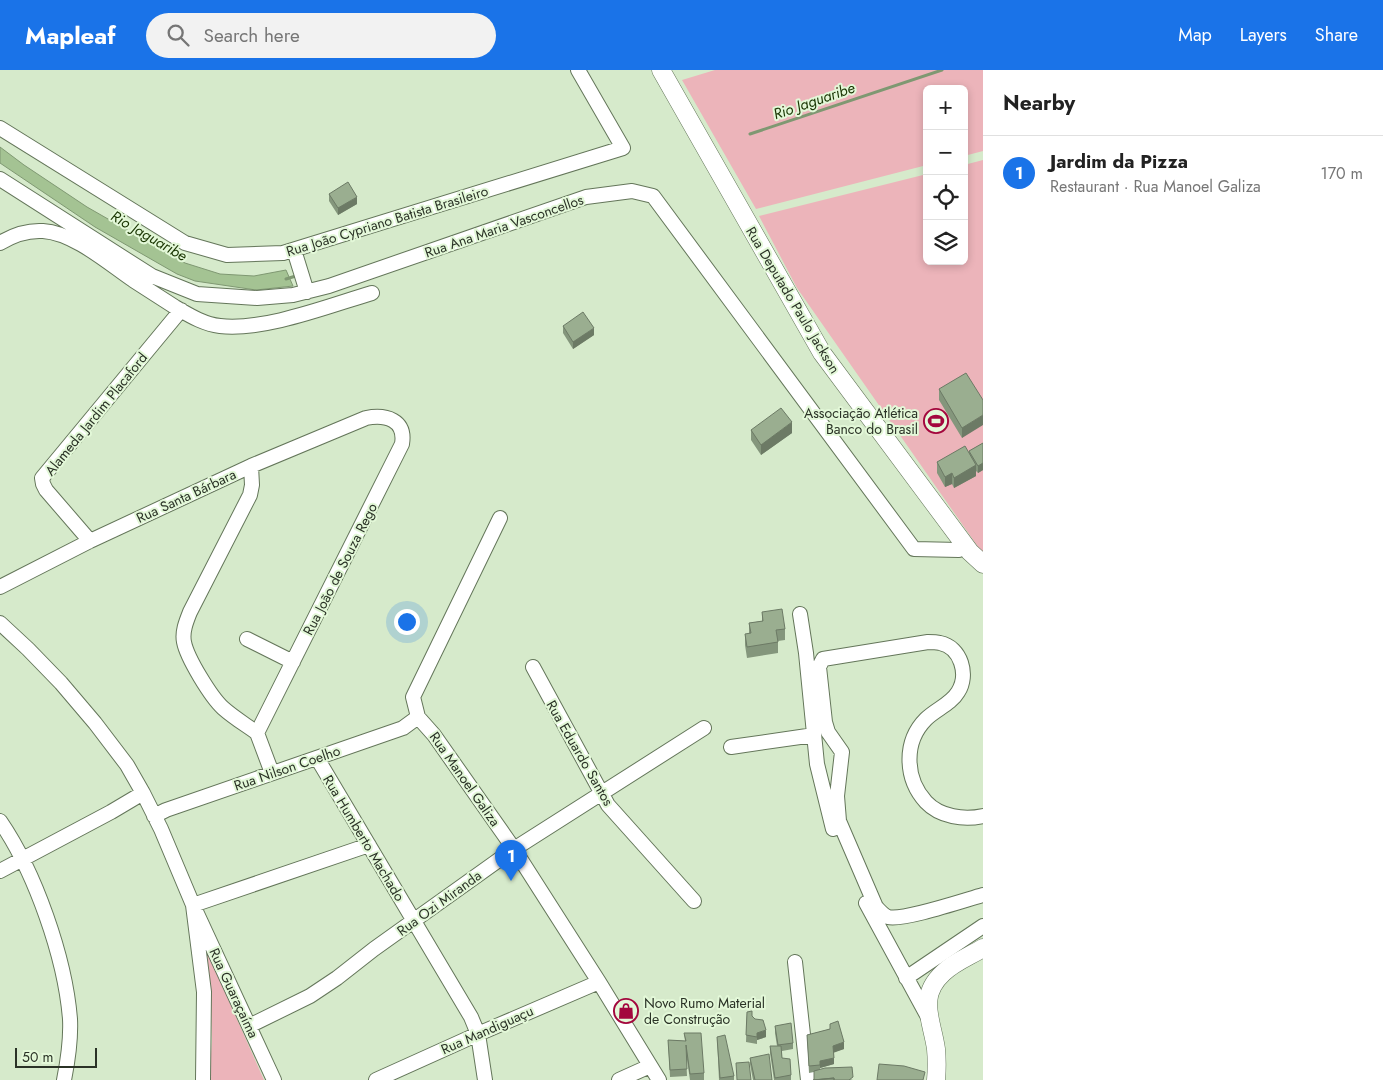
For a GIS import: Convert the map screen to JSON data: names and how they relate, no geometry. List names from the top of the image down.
{
  "streets": {
    "main road": ["Rua Deputado Paulo Jackson"],
    "street": [
      "Rua João Cypriano Batista Brasileiro",
      "Rua Ana Maria Vasconcellos",
      "Alameda Jardim Placaford",
      "Rua Santa Bárbara",
      "Rua João de Souza Rego",
      "Rua Eduardo Santos",
      "Rua Nilson Coelho",
      "Rua Manoel Galiza",
      "Rua Humberto Machado",
      "Rua Ozi Miranda",
      "Rua Guaraçaíma",
      "Rua Mandiguaçu"
    ]
  },
  "crossings": [
    ["Rua Ana Maria Vasconcellos", "Rua Deputado Paulo Jackson"],
    ["Alameda Jardim Placaford", "Rua Santa Bárbara"],
    ["Rua Santa Bárbara", "Rua João de Souza Rego"],
    ["Rua Eduardo Santos", "Rua Ozi Miranda"],
    ["Rua Nilson Coelho", "Rua Manoel Galiza"],
    ["Rua Nilson Coelho", "Rua Humberto Machado"],
    ["Rua Nilson Coelho", "Rua Guaraçaíma"],
    ["Rua Manoel Galiza", "Rua Ozi Miranda"],
    ["Rua Manoel Galiza", "Rua Mandiguaçu"],
    ["Rua Humberto Machado", "Rua Ozi Miranda"],
    ["Rua Humberto Machado", "Rua Mandiguaçu"],
    ["Rua Ozi Miranda", "Rua Guaraçaíma"]
  ],
  "water": ["Rio Jaguaribe"],
  "places": {
    "sports": ["Associação Atlética Banco do Brasil"],
    "shop": ["Novo Rumo Material de Construção"]
  },
  "scale_bar": "50 m",
  "page": {
    "header": "Mapleaf",
    "search": "Search here",
    "nav": ["Map", "Layers", "Share"],
    "heading": "Nearby",
    "map_buttons": ["+", "−"],
    "list": [
      {
        "mark": "1",
        "name": "Jardim da Pizza",
        "note": "Restaurant · Rua Manoel Galiza",
        "value": "170 m"
      }
    ],
    "pins": "1",
    "scale": "50 m"
  }
}
